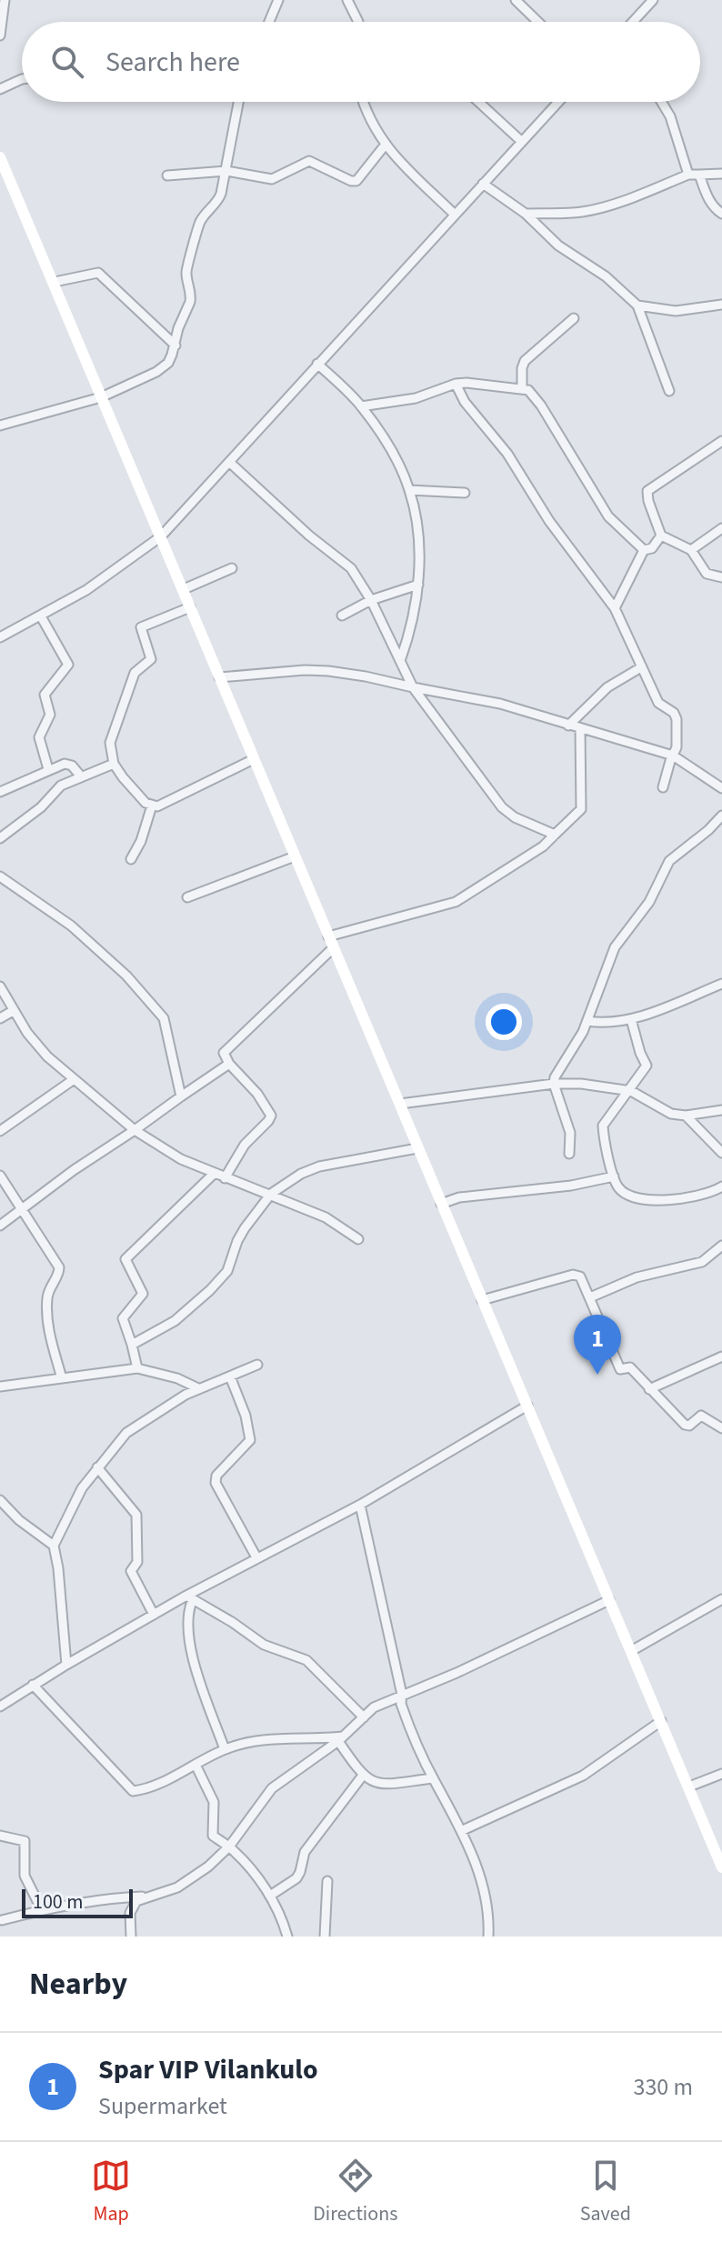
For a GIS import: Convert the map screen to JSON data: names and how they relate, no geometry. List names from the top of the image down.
{
  "scale_bar": "100 m",
  "page": {
    "search": "Search here",
    "pins": "1",
    "scale": "100 m",
    "heading": "Nearby",
    "list": [
      {
        "mark": "1",
        "name": "Spar VIP Vilankulo",
        "note": "Supermarket",
        "value": "330 m"
      }
    ],
    "nav": ["Map", "Directions", "Saved"]
  }
}
